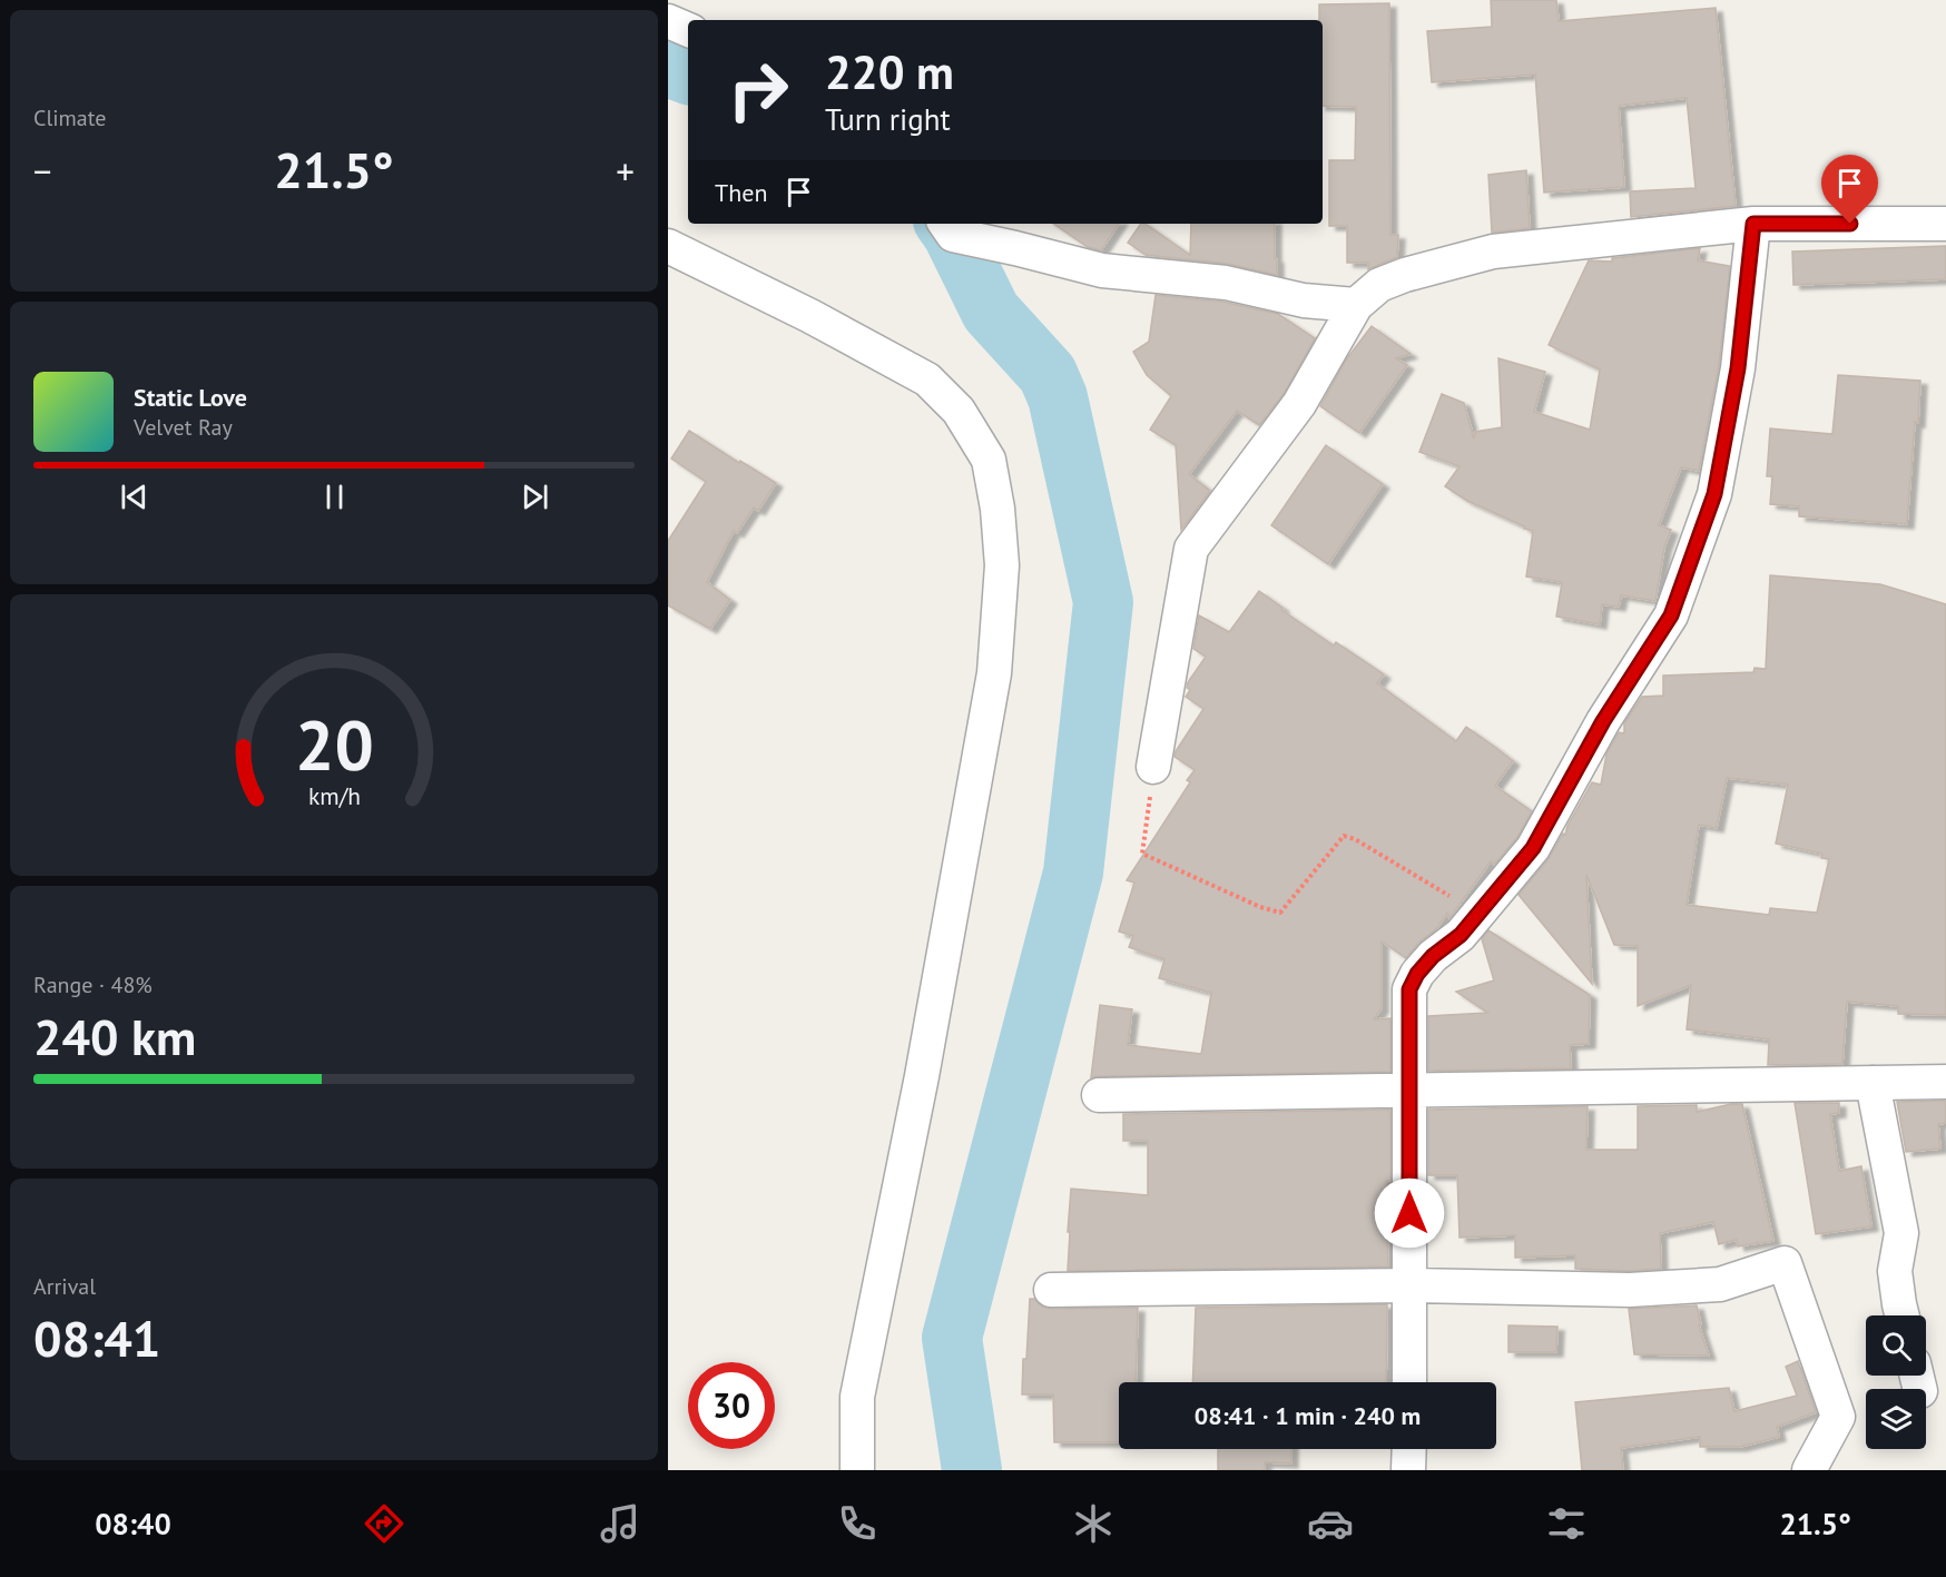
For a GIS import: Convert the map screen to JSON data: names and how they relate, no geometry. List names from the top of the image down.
{
  "page": {
    "tile": [
      "Climate",
      ["Range · 48%", "240 km"],
      ["Arrival", "08:41"]
    ],
    "turn": ["220 m", "Turn right"],
    "heat": ["−", "21.5°", "+"],
    "then": "Then",
    "song": ["Static Love", "Velvet Ray"],
    "limit": "30",
    "trip": "08:41 · 1 min · 240 m",
    "tabs": ["08:40", "21.5°"],
    "gauge": ["20", "km/h"]
  }
}
